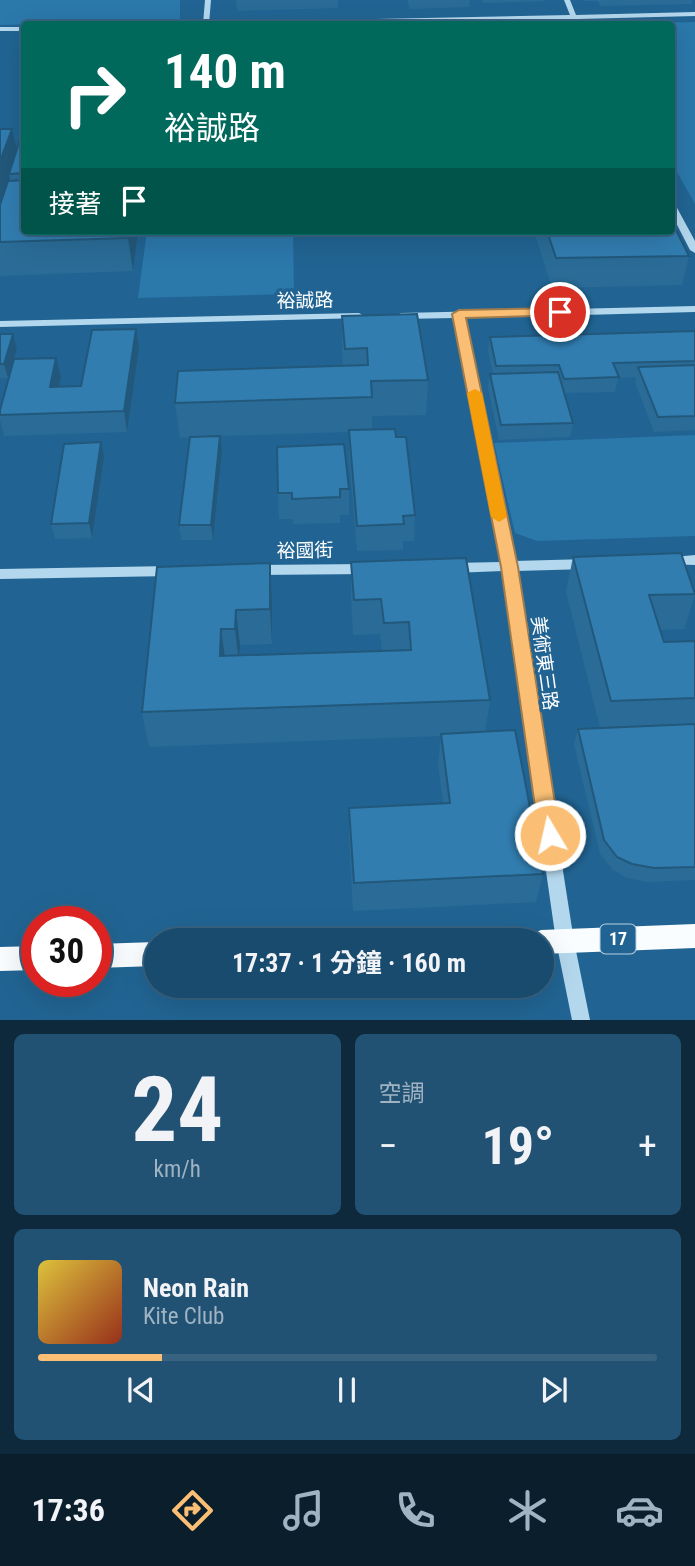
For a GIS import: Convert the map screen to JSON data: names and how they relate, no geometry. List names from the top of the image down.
{
  "streets": {
    "main road": ["17"],
    "street": ["裕誠路", "裕國街", "美術東三路"]
  },
  "page": {
    "turn": ["140 m", "裕誠路"],
    "then": "接著",
    "limit": "30",
    "trip": "17:37 · 1 分鐘 · 160 m",
    "tile": [
      ["24", "km/h"],
      "空調"
    ],
    "heat": ["−", "19°", "+"],
    "song": ["Neon Rain", "Kite Club"],
    "tabs": "17:36"
  }
}
